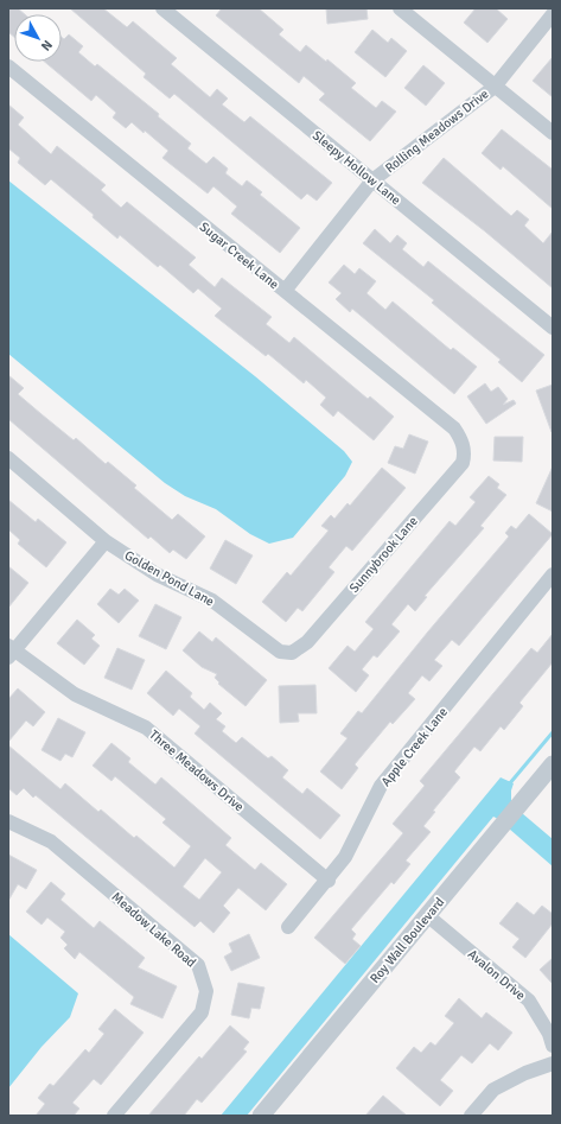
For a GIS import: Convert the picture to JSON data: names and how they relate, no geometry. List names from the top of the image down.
{
  "streets": {
    "street": [
      "Rolling Meadows Drive",
      "Sleepy Hollow Lane",
      "Sugar Creek Lane",
      "Sunnybrook Lane",
      "Golden Pond Lane",
      "Apple Creek Lane",
      "Three Meadows Drive",
      "Meadow Lake Road",
      "Roy Wall Boulevard",
      "Avalon Drive"
    ]
  },
  "crossings": [
    ["Rolling Meadows Drive", "Sleepy Hollow Lane"],
    ["Rolling Meadows Drive", "Sugar Creek Lane"],
    ["Sugar Creek Lane", "Sunnybrook Lane"],
    ["Sunnybrook Lane", "Golden Pond Lane"],
    ["Apple Creek Lane", "Three Meadows Drive"],
    ["Roy Wall Boulevard", "Avalon Drive"]
  ],
  "north": "bottom right"
}
